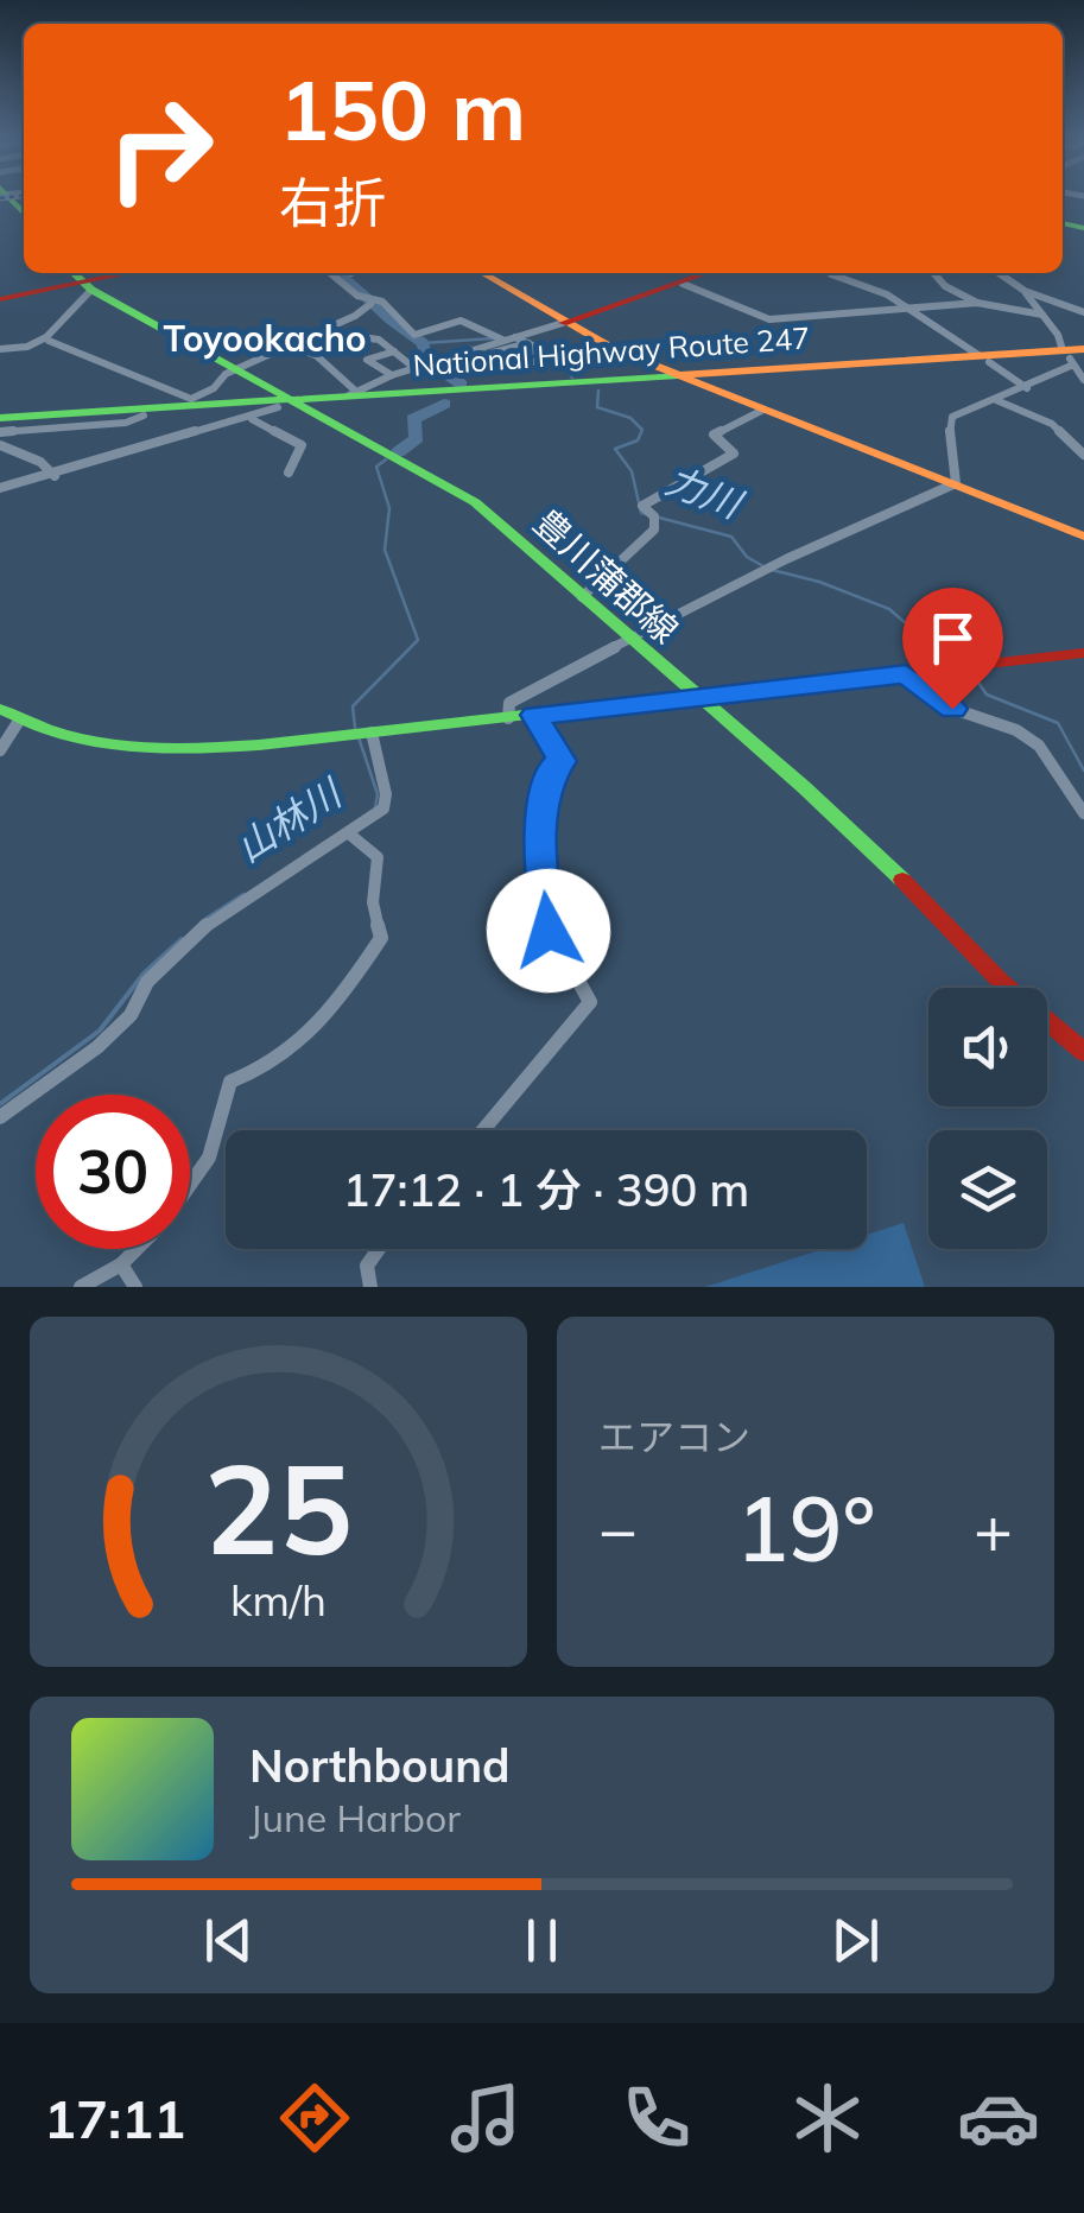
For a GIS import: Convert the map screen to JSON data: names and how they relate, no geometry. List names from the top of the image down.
{
  "streets": {
    "main road": ["National Highway Route 247", "豊川蒲郡線"]
  },
  "crossings": [
    ["National Highway Route 247", "豊川蒲郡線"]
  ],
  "districts": ["Toyookacho"],
  "water": ["力川", "山林川"],
  "page": {
    "turn": ["150 m", "右折"],
    "limit": "30",
    "trip": "17:12 · 1 分 · 390 m",
    "tile": "エアコン",
    "heat": ["−", "19°", "+"],
    "song": ["Northbound", "June Harbor"],
    "tabs": "17:11",
    "gauge": ["25", "km/h"]
  }
}
